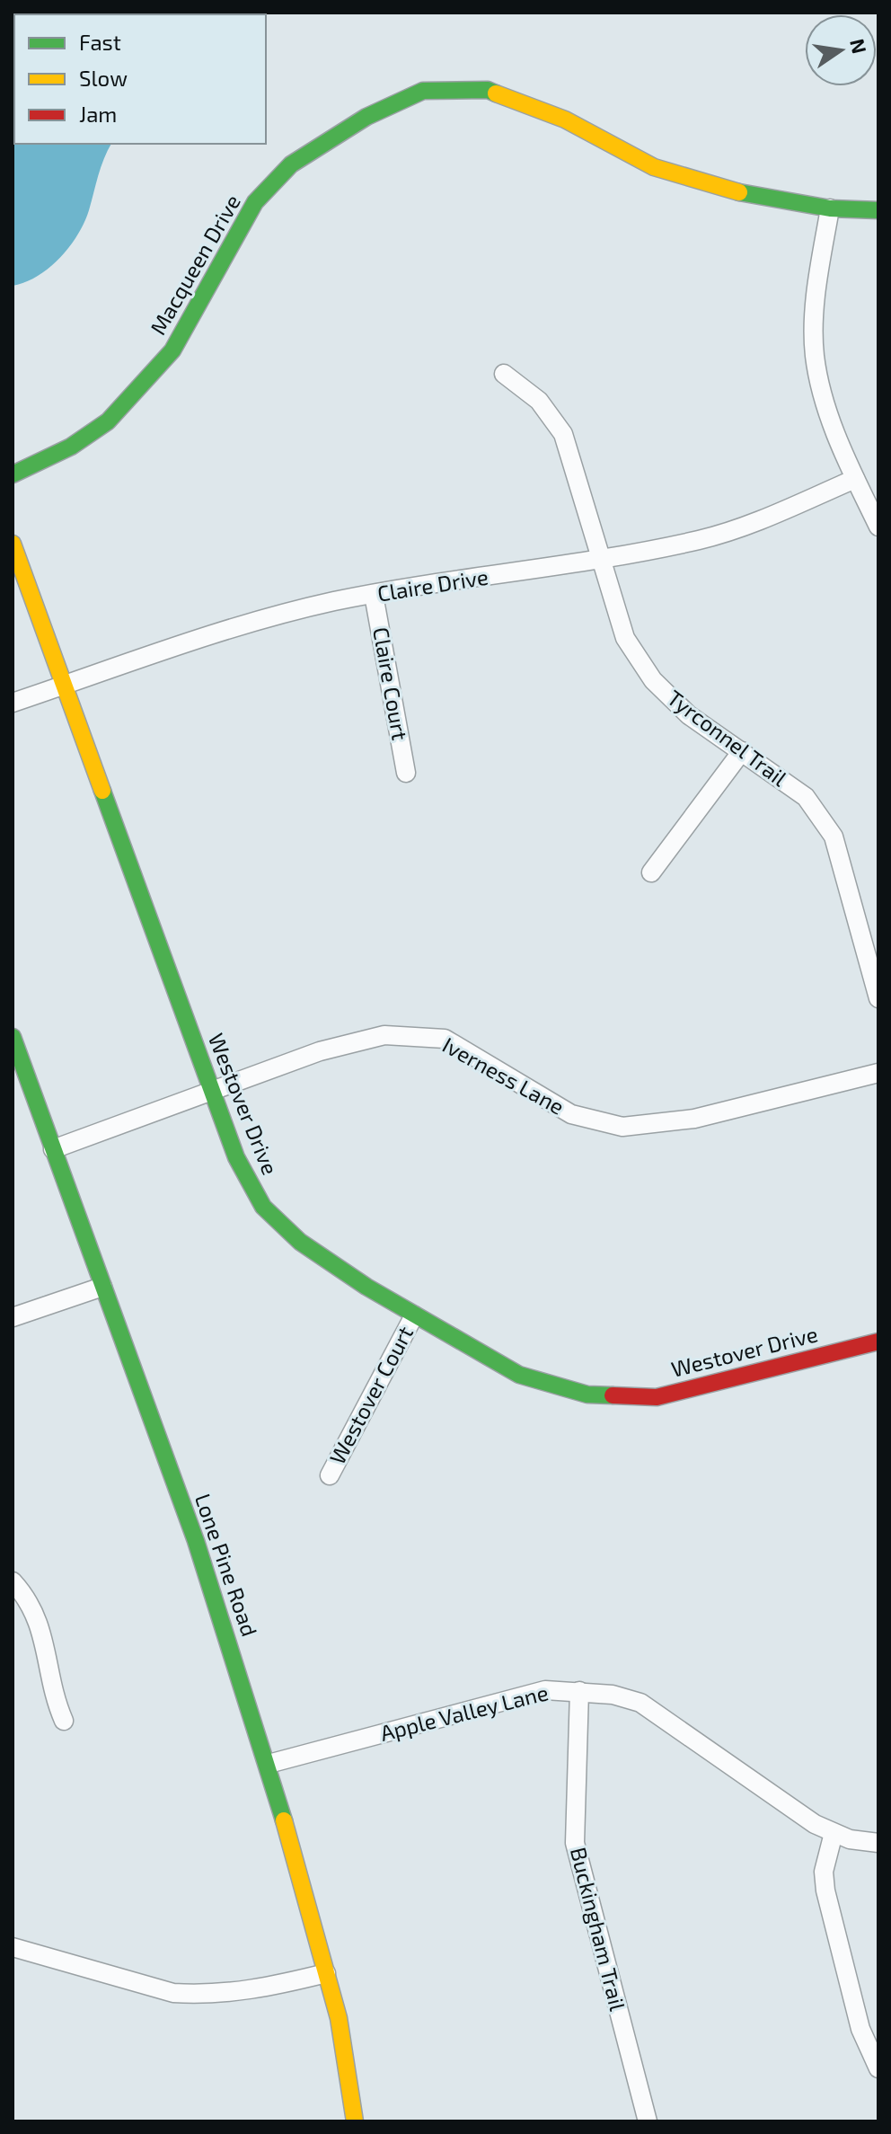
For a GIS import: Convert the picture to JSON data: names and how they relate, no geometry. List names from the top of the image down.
{
  "streets": {
    "street": [
      "Macqueen Drive",
      "Claire Drive",
      "Claire Court",
      "Tyrconnel Trail",
      "Iverness Lane",
      "Westover Drive",
      "Westover Court",
      "Lone Pine Road",
      "Apple Valley Lane",
      "Buckingham Trail"
    ]
  },
  "crossings": [
    ["Claire Drive", "Claire Court"],
    ["Claire Drive", "Tyrconnel Trail"],
    ["Claire Drive", "Westover Drive"],
    ["Iverness Lane", "Westover Drive"],
    ["Iverness Lane", "Lone Pine Road"],
    ["Westover Drive", "Westover Court"],
    ["Lone Pine Road", "Apple Valley Lane"],
    ["Apple Valley Lane", "Buckingham Trail"]
  ],
  "legend": ["Fast", "Slow", "Jam"],
  "north": "right"
}
